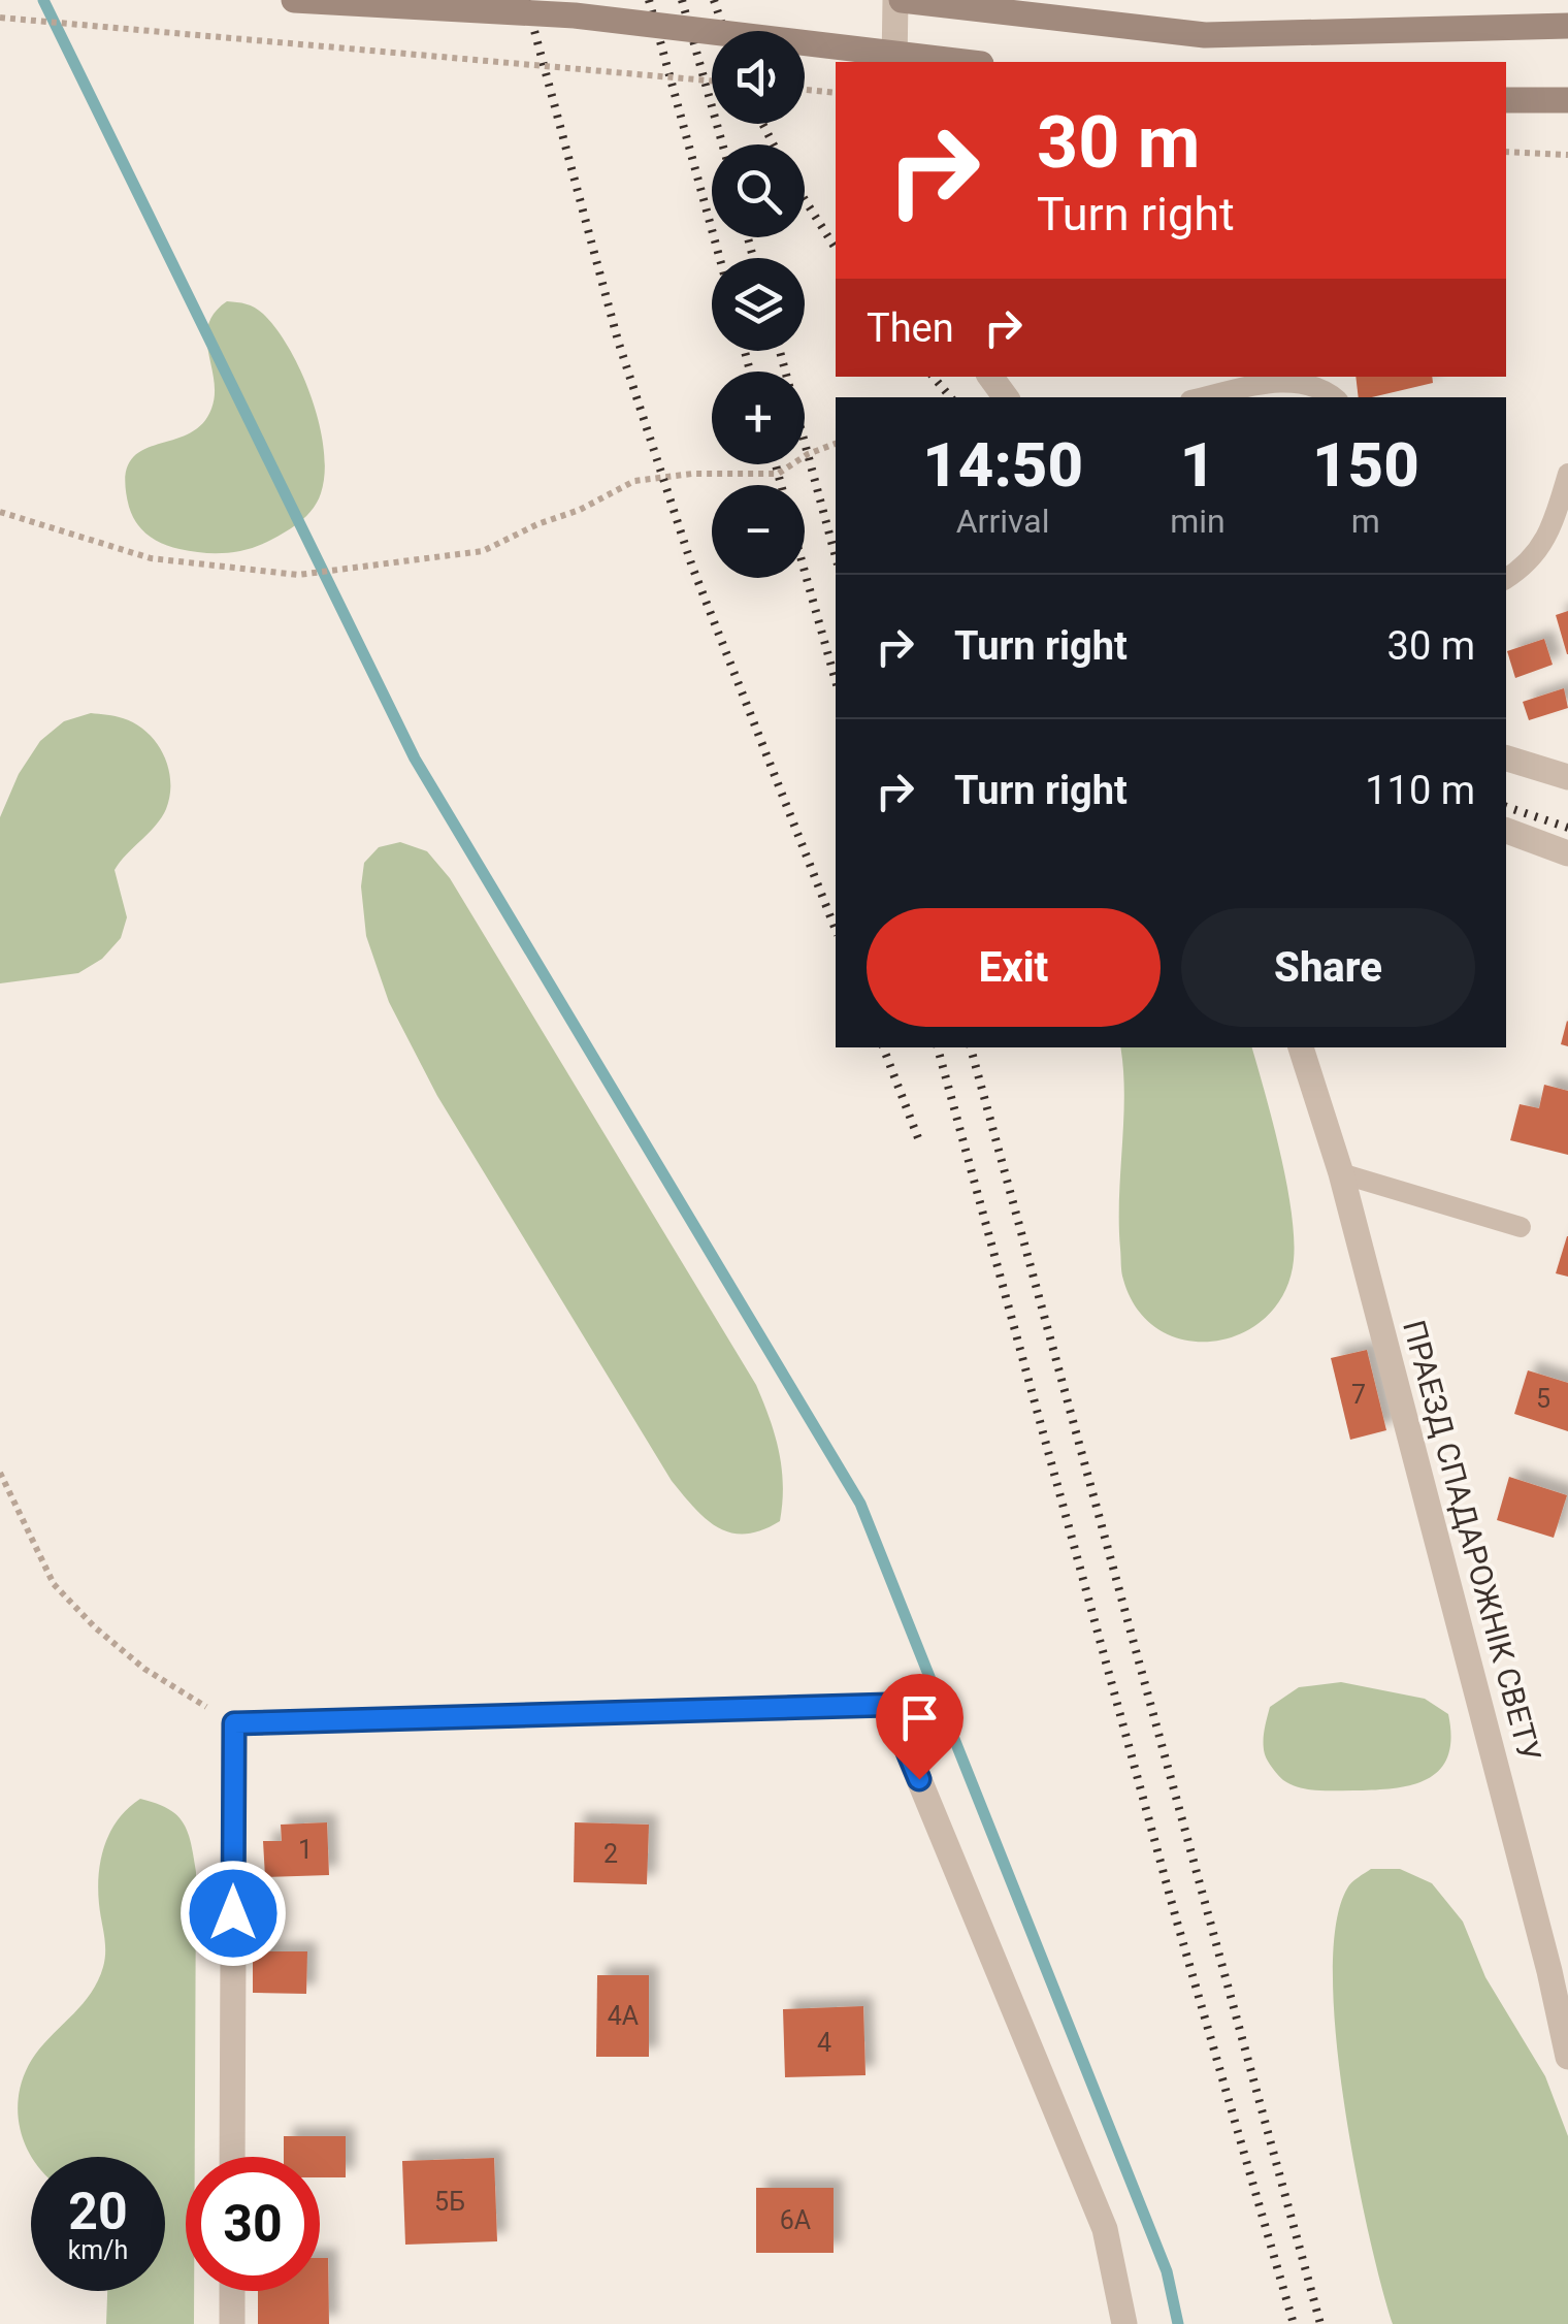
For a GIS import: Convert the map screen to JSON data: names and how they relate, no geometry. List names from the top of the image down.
{
  "streets": {
    "street": ["ПРАЕЗД СПАДАРОЖНІК СВЕТУ"]
  },
  "house_numbers": [
    "7",
    "5",
    "1",
    "2",
    "4А",
    "4",
    "5Б",
    "6А"
  ],
  "page": {
    "map_buttons": ["+", "−"],
    "turn": ["30 m", "Turn right"],
    "then": "Then",
    "eta": [
      "14:50",
      "Arrival",
      "1",
      "min",
      "150",
      "m"
    ],
    "list": [
      {
        "name": "Turn right",
        "value": "30 m"
      },
      {
        "name": "Turn right",
        "value": "110 m"
      }
    ],
    "buttons": ["Exit", "Share"],
    "speed": "20 km/h",
    "limit": "30"
  }
}
